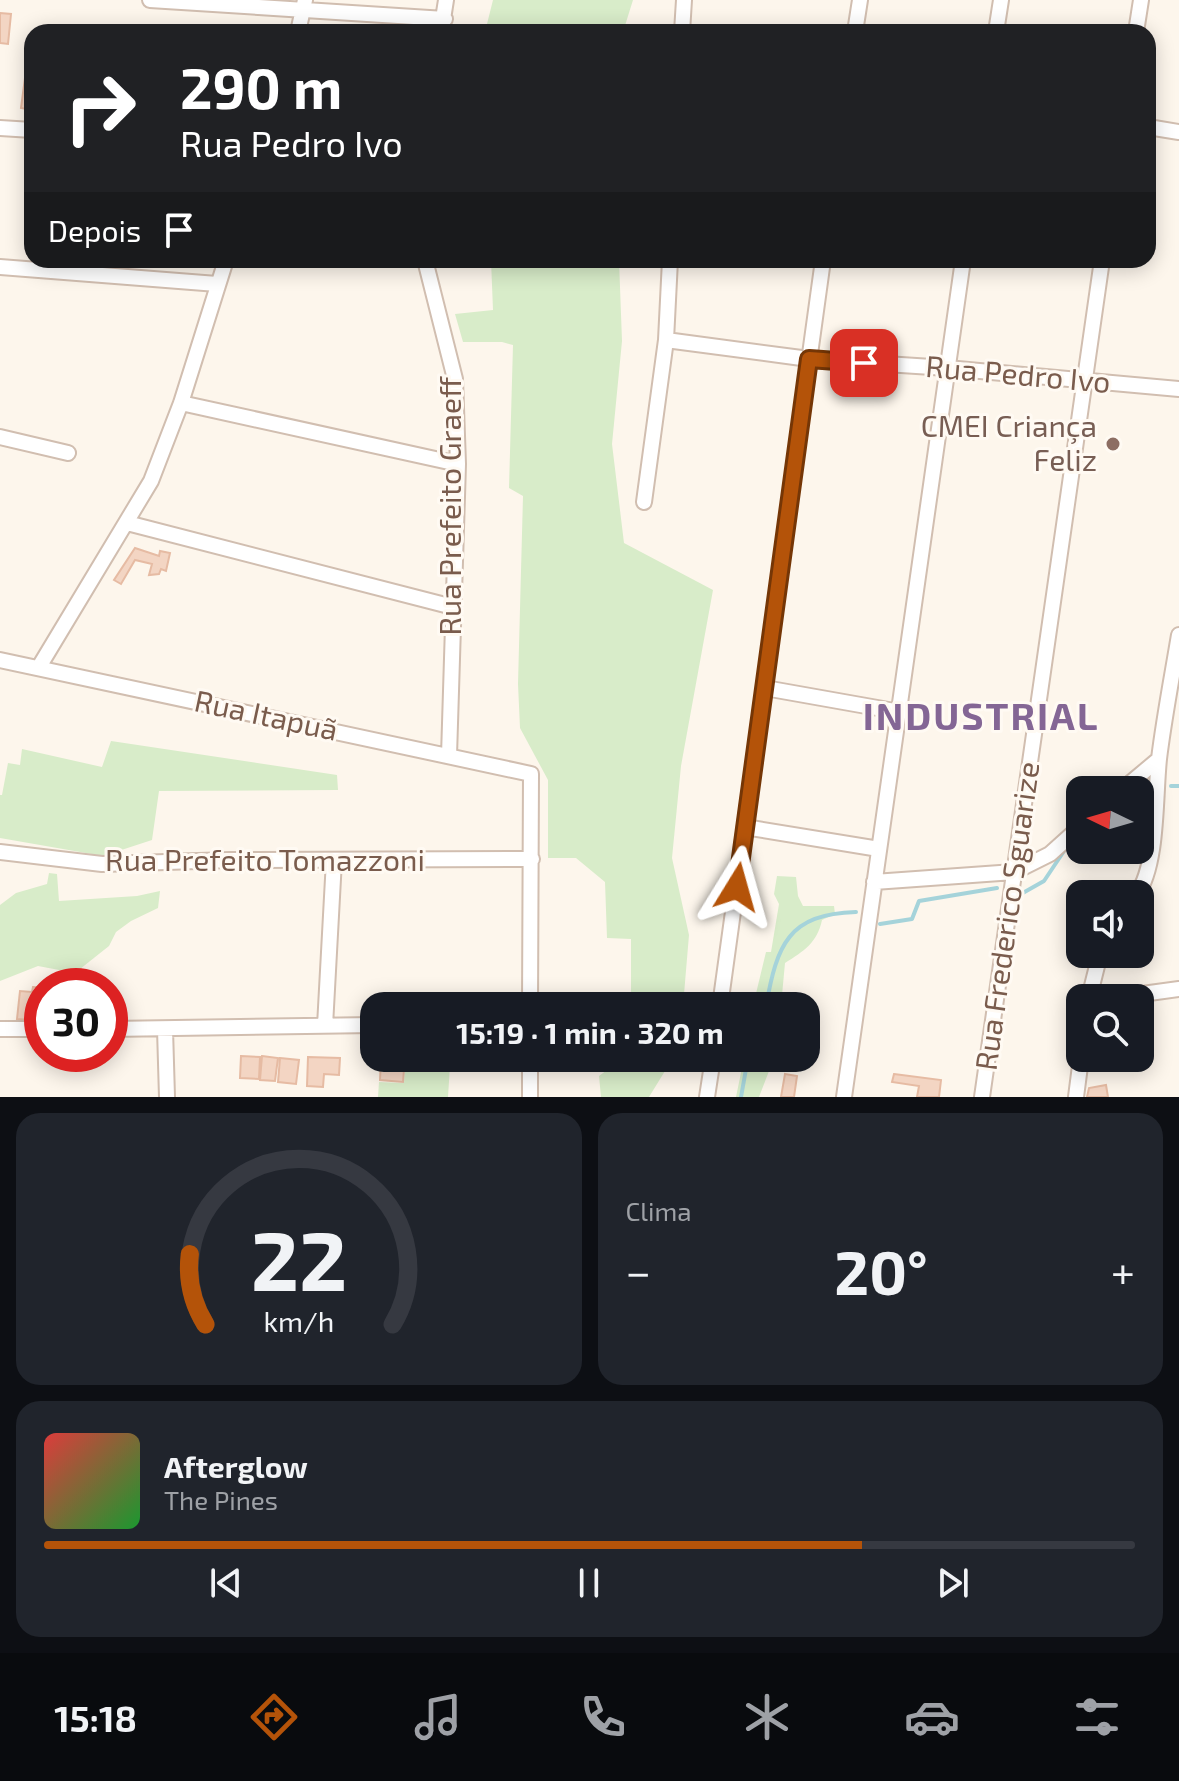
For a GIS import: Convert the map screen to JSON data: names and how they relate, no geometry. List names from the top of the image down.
{
  "streets": {
    "street": [
      "Rua Pedro Ivo",
      "Rua Prefeito Graeff",
      "Rua Itapuã",
      "Rua Prefeito Tomazzoni",
      "Rua Frederico Sguarize"
    ]
  },
  "crossings": [
    ["Rua Pedro Ivo", "Rua Frederico Sguarize"],
    ["Rua Prefeito Graeff", "Rua Itapuã"],
    ["Rua Itapuã", "Rua Prefeito Tomazzoni"]
  ],
  "districts": ["INDUSTRIAL"],
  "places": ["CMEI Criança Feliz"],
  "north": "left",
  "page": {
    "turn": ["290 m", "Rua Pedro Ivo"],
    "then": "Depois",
    "limit": "30",
    "trip": "15:19 · 1 min · 320 m",
    "tile": "Clima",
    "heat": ["−", "20°", "+"],
    "song": ["Afterglow", "The Pines"],
    "tabs": "15:18",
    "gauge": ["22", "km/h"]
  }
}
